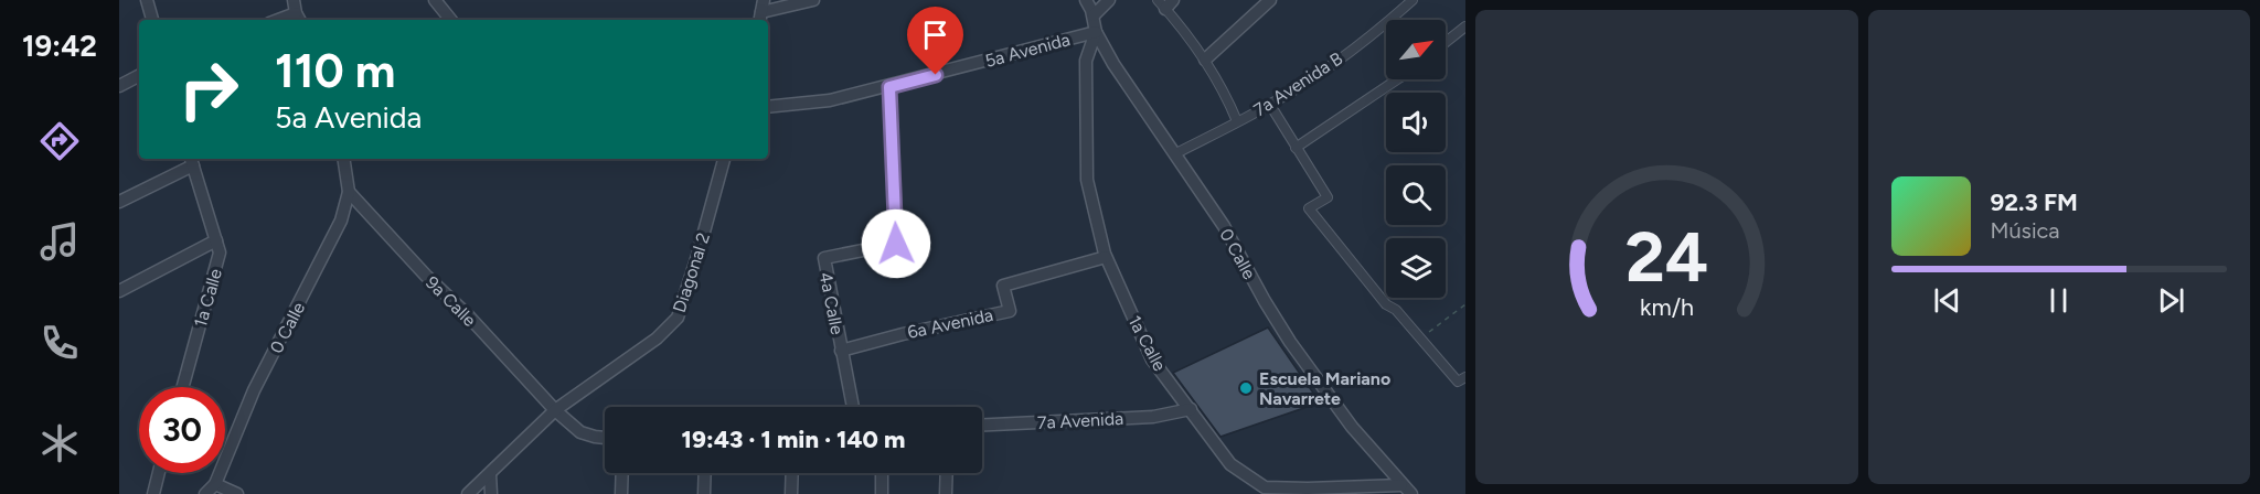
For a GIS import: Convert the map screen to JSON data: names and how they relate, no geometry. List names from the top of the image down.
{
  "streets": {
    "street": [
      "5a Avenida",
      "7a Avenida B",
      "0 Calle",
      "Diagonal 2",
      "1a Calle",
      "9a Calle",
      "4a Calle",
      "6a Avenida",
      "7a Avenida"
    ]
  },
  "crossings": [
    ["5a Avenida", "0 Calle"],
    ["5a Avenida", "1a Calle"],
    ["5a Avenida", "4a Calle"],
    ["7a Avenida B", "0 Calle"],
    ["0 Calle", "1a Calle"],
    ["0 Calle", "9a Calle"],
    ["Diagonal 2", "9a Calle"],
    ["1a Calle", "6a Avenida"],
    ["1a Calle", "7a Avenida"],
    ["4a Calle", "6a Avenida"]
  ],
  "places": ["Escuela Mariano Navarrete"],
  "north": "top right",
  "page": {
    "tabs": "19:42",
    "turn": ["110 m", "5a Avenida"],
    "song": ["92.3 FM", "Música"],
    "limit": "30",
    "trip": "19:43 · 1 min · 140 m",
    "gauge": ["24", "km/h"]
  }
}
